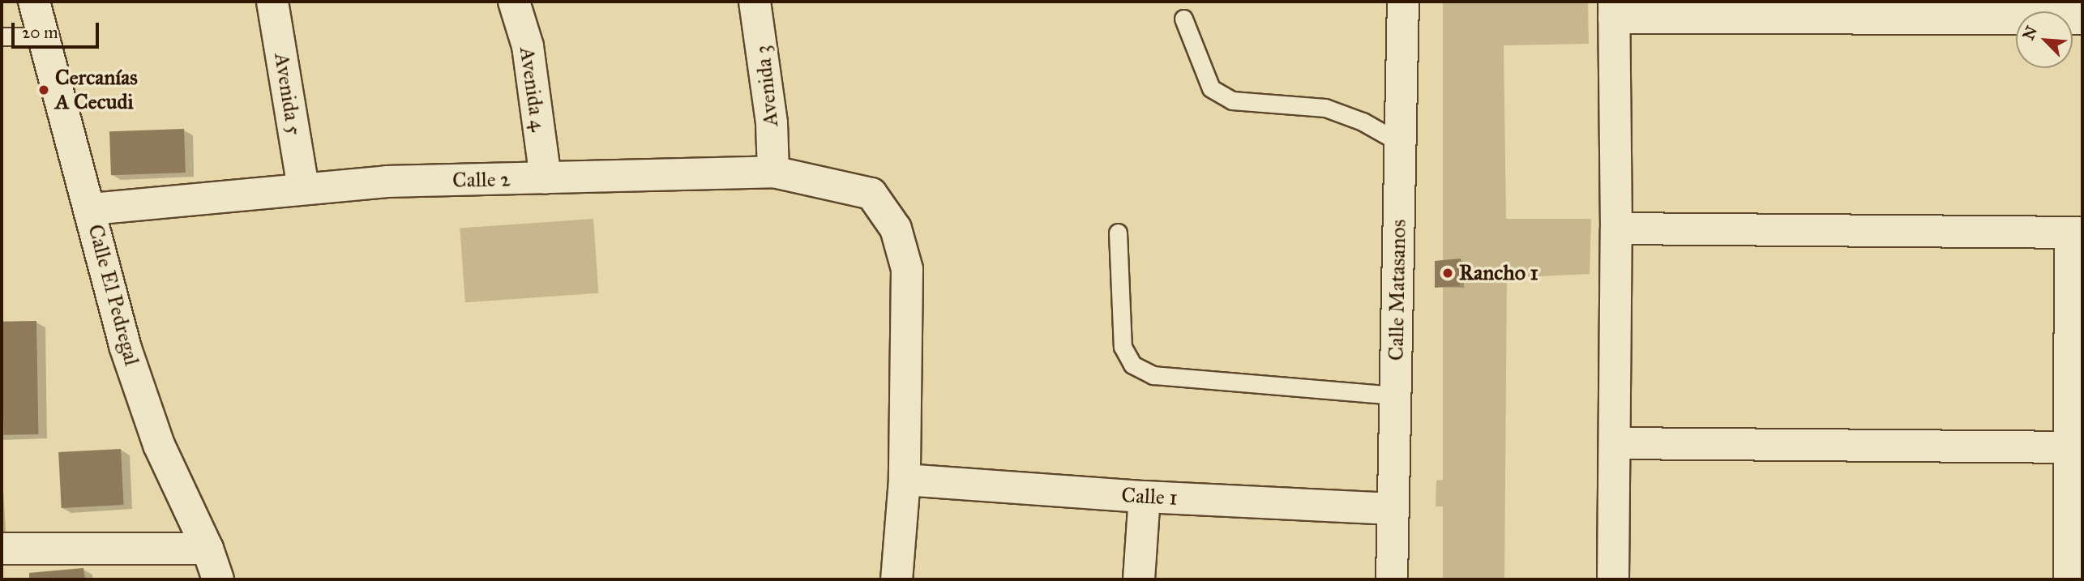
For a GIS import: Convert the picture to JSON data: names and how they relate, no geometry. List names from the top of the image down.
{
  "streets": {
    "street": [
      "Avenida 3",
      "Avenida 4",
      "Avenida 5",
      "Calle 2",
      "Calle Matasanos",
      "Calle El Pedregal",
      "Calle 1"
    ]
  },
  "crossings": [
    ["Avenida 3", "Calle 2"],
    ["Avenida 4", "Calle 2"],
    ["Avenida 5", "Calle 2"],
    ["Calle 2", "Calle El Pedregal"],
    ["Calle 2", "Calle 1"],
    ["Calle Matasanos", "Calle 1"]
  ],
  "places": ["Cercanías A Cecudi", "Rancho 1"],
  "scale_bar": "20 m",
  "north": "top left"
}
